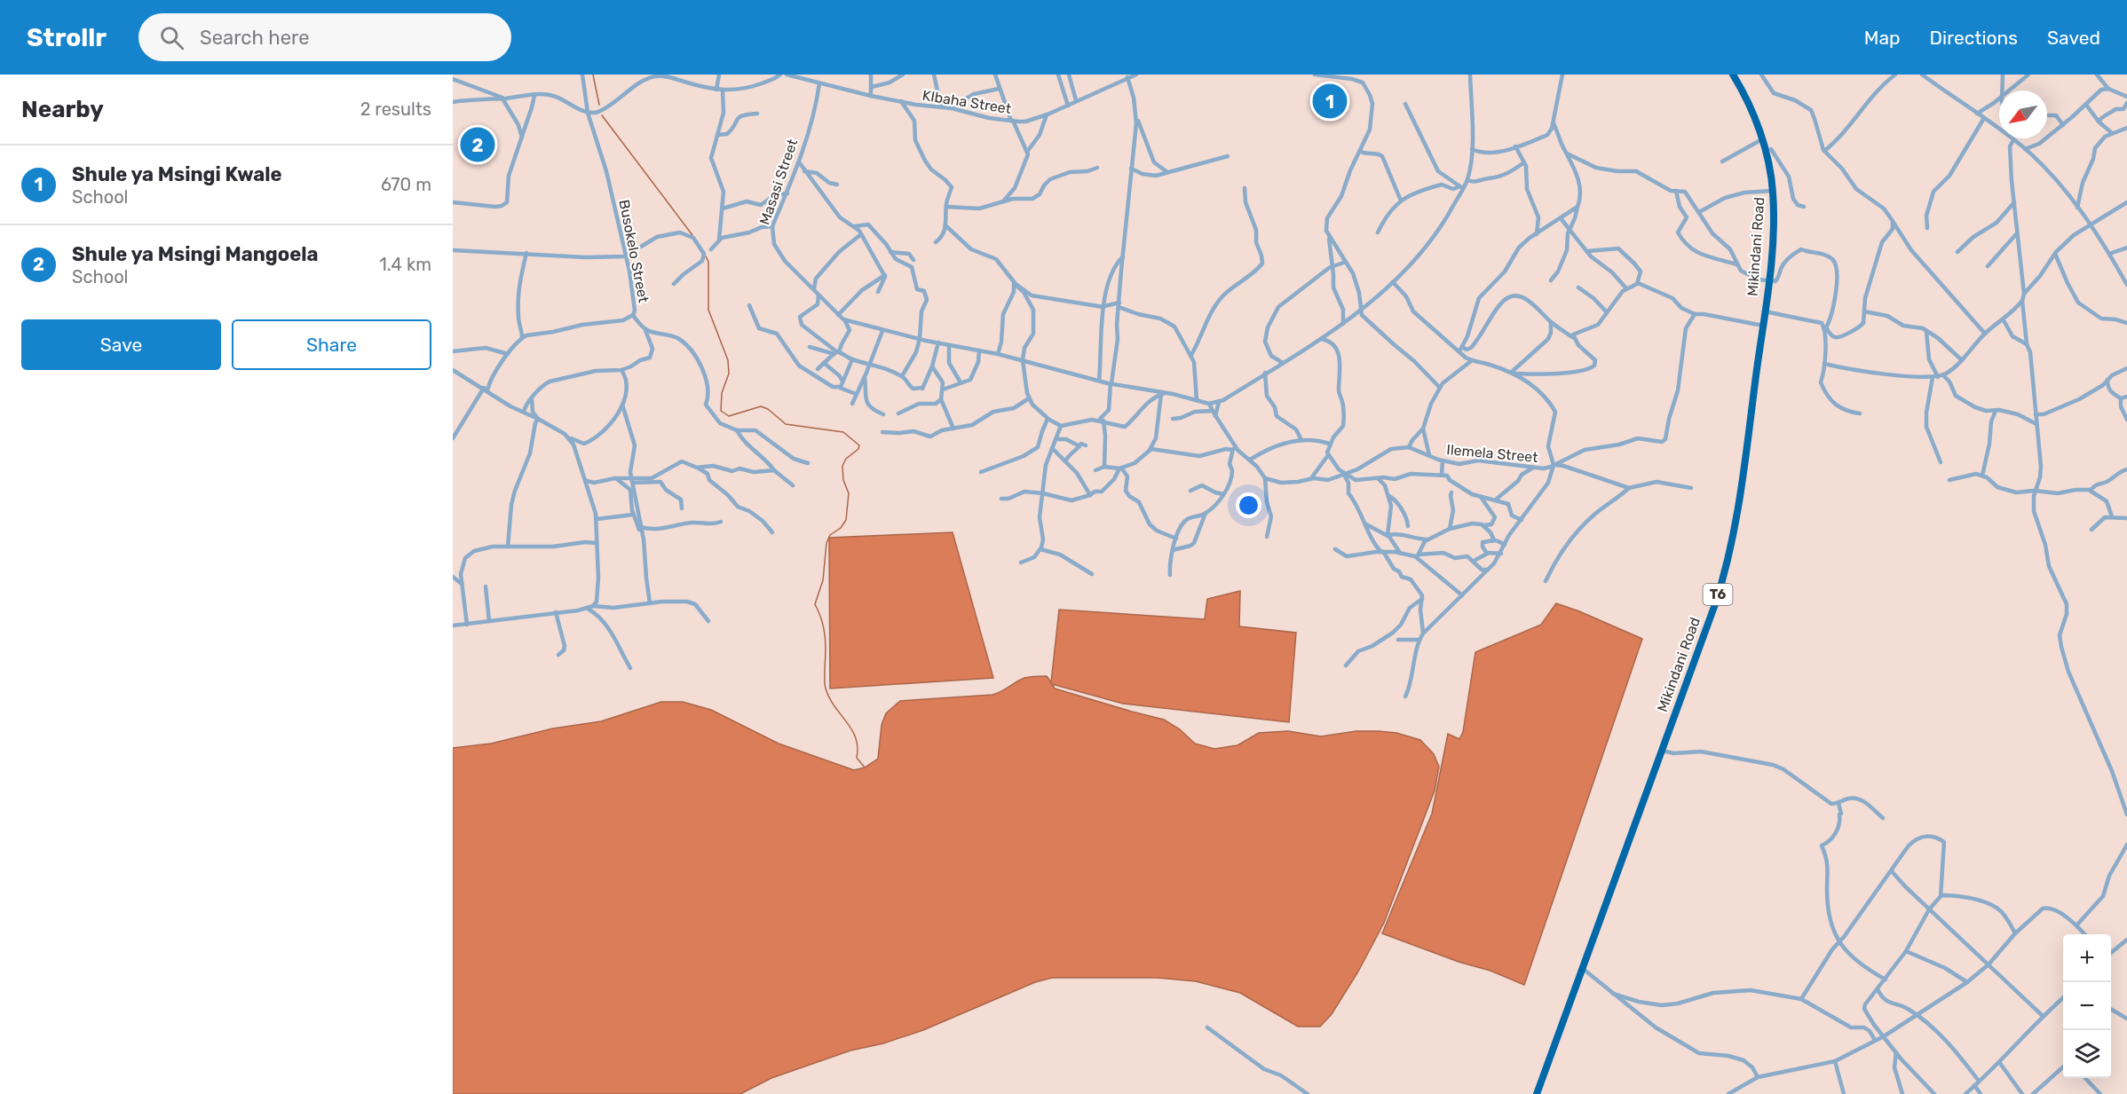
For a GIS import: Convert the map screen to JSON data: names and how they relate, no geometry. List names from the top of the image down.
{
  "streets": {
    "highway": ["Mikindani Road", "T6"],
    "street": [
      "KIbaha Street",
      "Masasi Street",
      "Busokelo Street",
      "Ilemela Street"
    ]
  },
  "crossings": [
    ["KIbaha Street", "Masasi Street"]
  ],
  "north": "bottom left",
  "page": {
    "header": "Strollr",
    "search": "Search here",
    "nav": ["Map", "Directions", "Saved"],
    "heading": ["Nearby", "2 results"],
    "pins": ["1", "2"],
    "list": [
      {
        "mark": "1",
        "name": "Shule ya Msingi Kwale",
        "note": "School",
        "value": "670 m"
      },
      {
        "mark": "2",
        "name": "Shule ya Msingi Mangoela",
        "note": "School",
        "value": "1.4 km"
      }
    ],
    "buttons": ["Save", "Share"],
    "map_buttons": ["+", "−"]
  }
}
